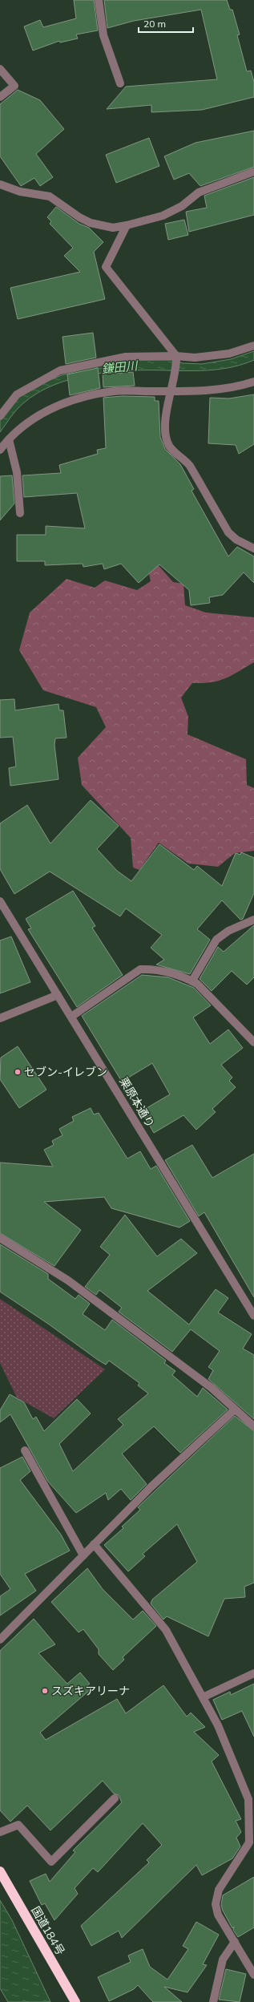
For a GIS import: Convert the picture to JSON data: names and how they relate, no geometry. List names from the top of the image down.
{
  "streets": {
    "highway": ["国道184号"],
    "street": ["栗原本通り"]
  },
  "water": ["鎌田川"],
  "places": ["セブン-イレブン", "スズキアリーナ"],
  "scale_bar": "20 m"
}
